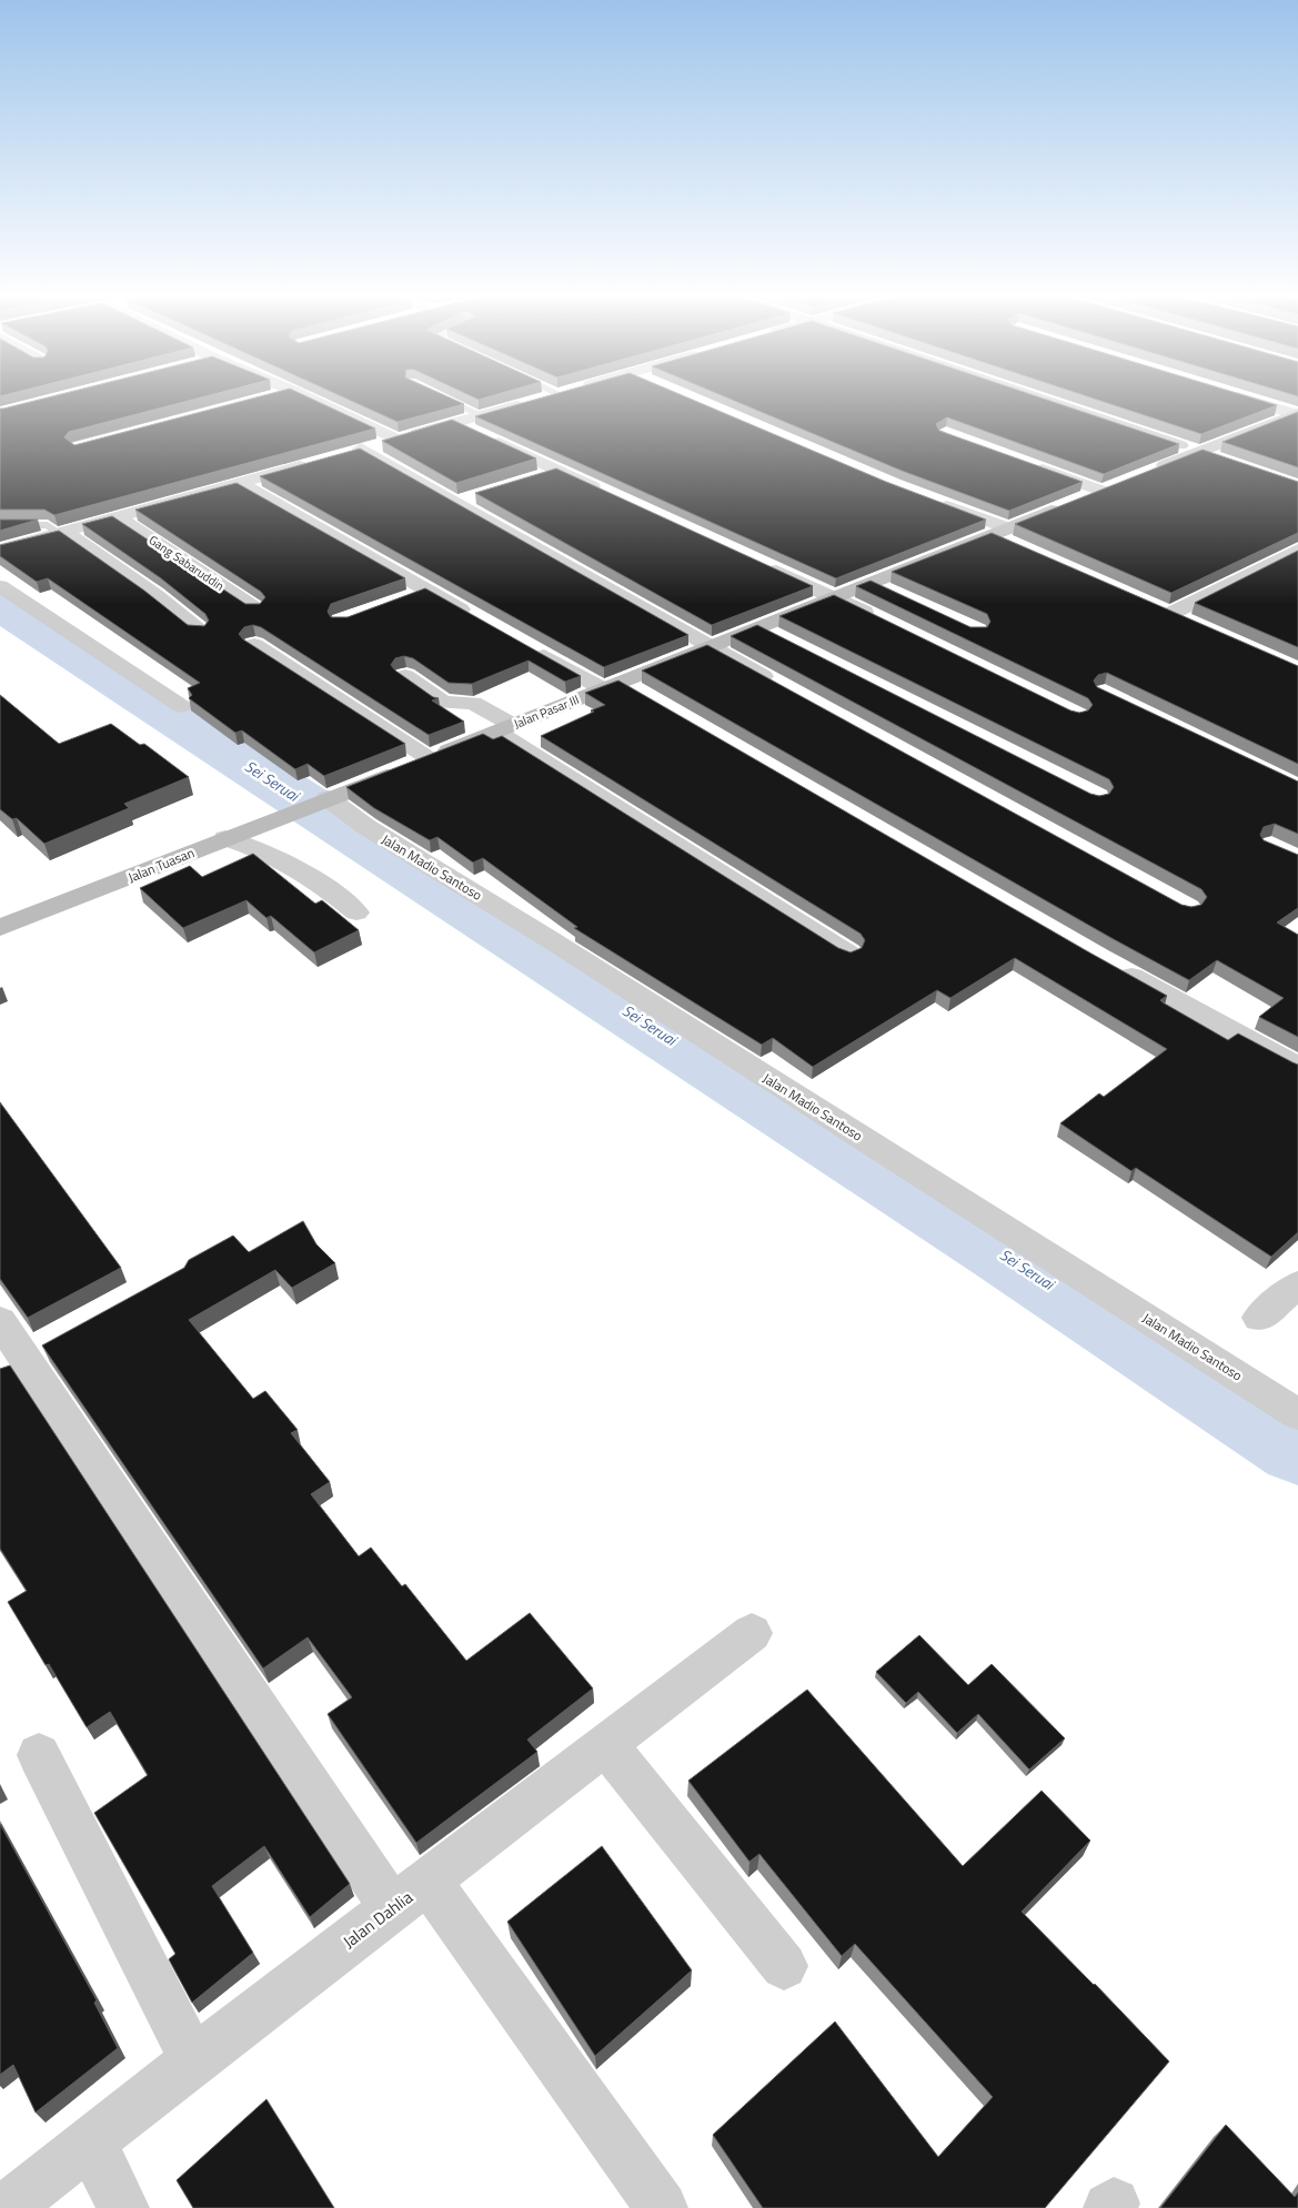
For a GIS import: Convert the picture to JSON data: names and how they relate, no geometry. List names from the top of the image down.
{
  "streets": {
    "street": [
      "Gang Sabaruddin",
      "Jalan Pasar III",
      "Jalan Tuasan",
      "Jalan Madio Santoso",
      "Jalan Dahlia"
    ]
  },
  "crossings": [
    ["Jalan Pasar III", "Jalan Tuasan"],
    ["Jalan Pasar III", "Jalan Madio Santoso"],
    ["Jalan Tuasan", "Jalan Madio Santoso"]
  ],
  "water": ["Sei Seruai"]
}
